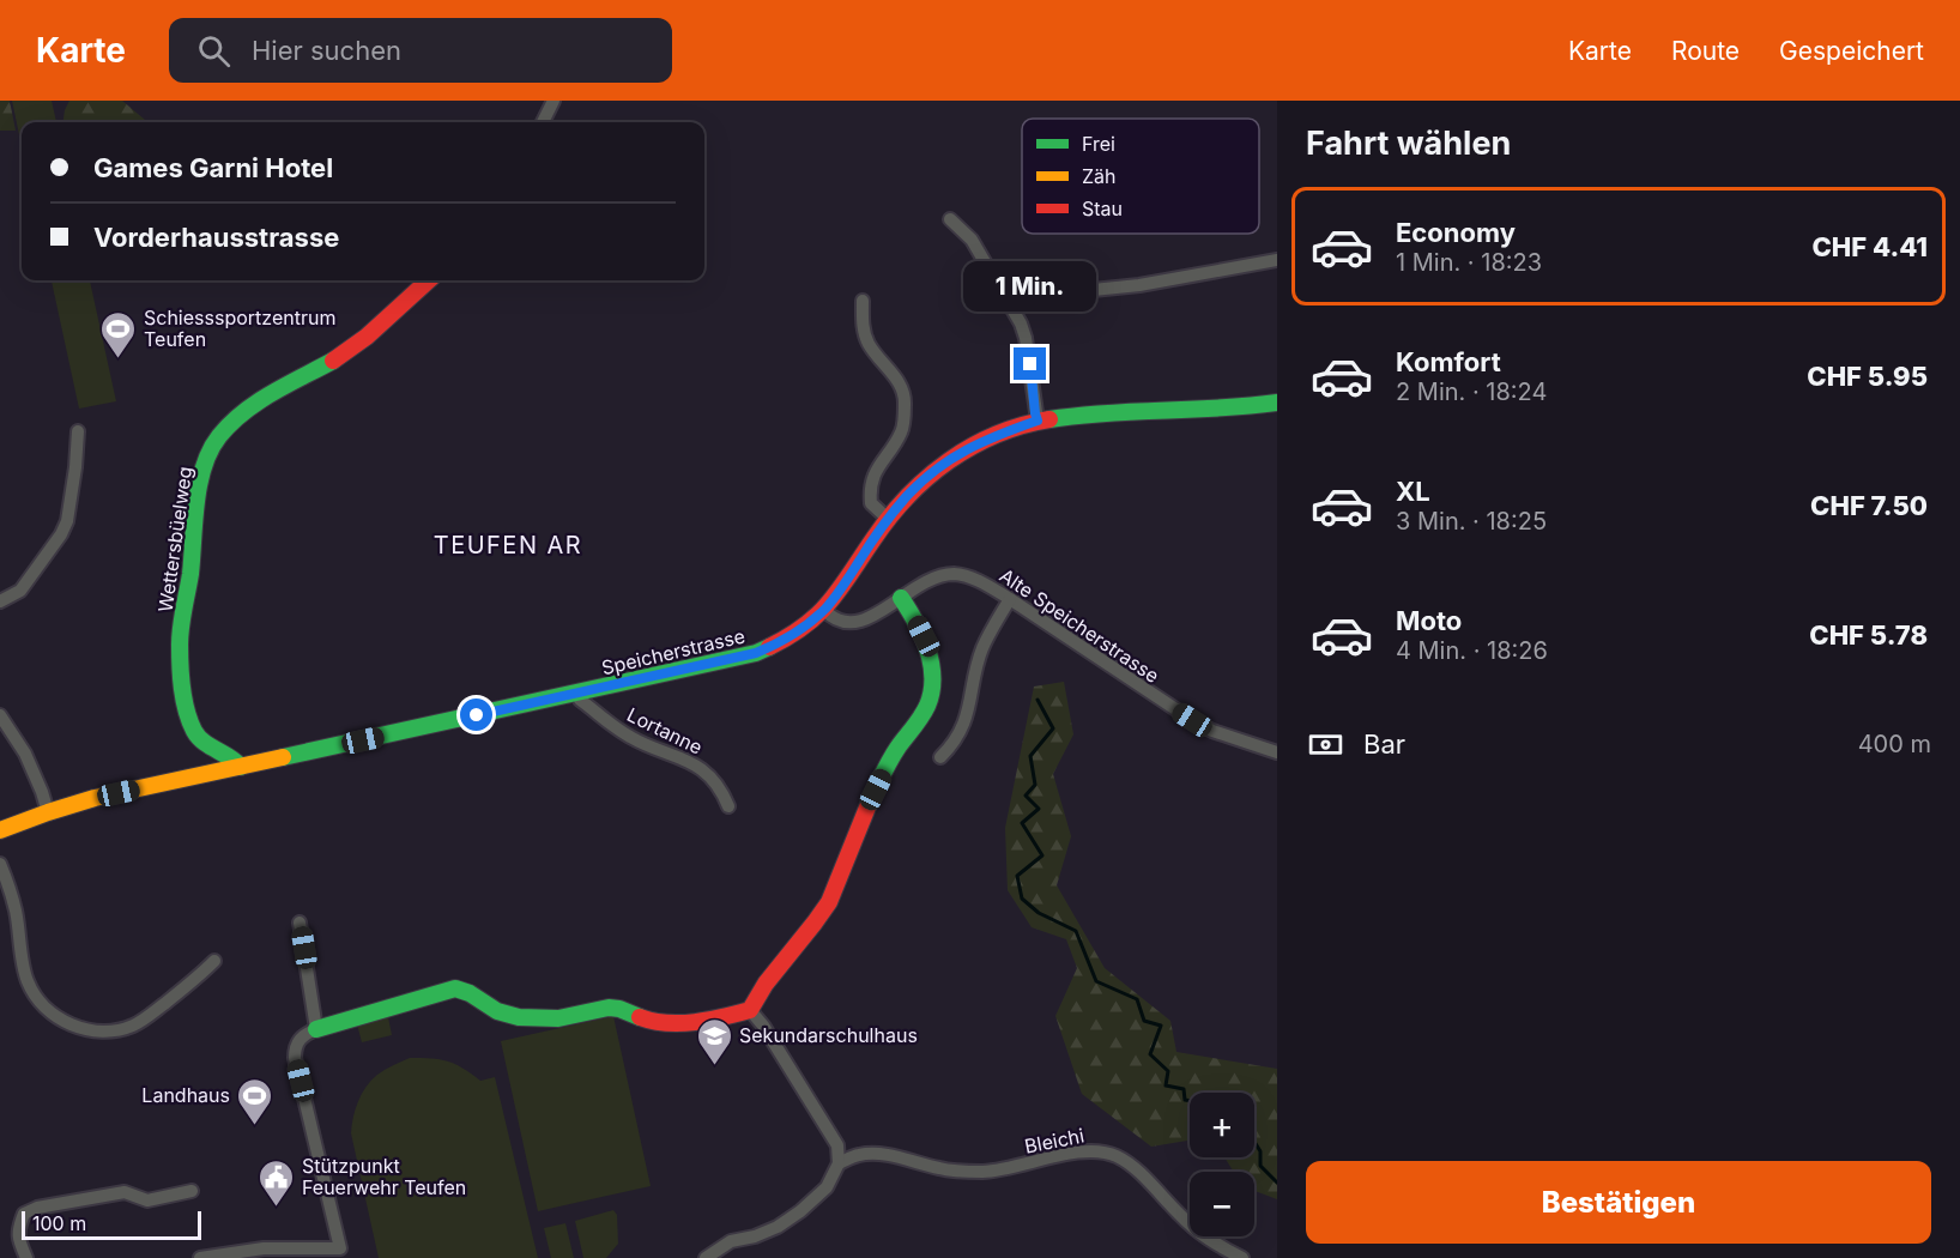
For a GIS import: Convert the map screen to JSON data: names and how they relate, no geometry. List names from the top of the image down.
{
  "streets": {
    "street": [
      "Wettersbüelweg",
      "Alte Speicherstrasse",
      "Speicherstrasse",
      "Lortanne",
      "Bleichi"
    ]
  },
  "crossings": [
    ["Wettersbüelweg", "Speicherstrasse"],
    ["Alte Speicherstrasse", "Speicherstrasse"],
    ["Speicherstrasse", "Lortanne"]
  ],
  "districts": ["TEUFEN AR"],
  "places": {
    "sports": ["Schiesssportzentrum Teufen", "Landhaus"],
    "school or university": ["Sekundarschulhaus"],
    "public building": ["Stützpunkt Feuerwehr Teufen"]
  },
  "legend": ["Frei", "Zäh", "Stau"],
  "scale_bar": "100 m",
  "page": {
    "header": "Karte",
    "search": "Hier suchen",
    "nav": ["Karte", "Route", "Gespeichert"],
    "heading": "Fahrt wählen",
    "banner": ["Games Garni Hotel", "Vorderhausstrasse"],
    "list": [
      {
        "name": "Economy",
        "note": "1 Min. · 18:23",
        "value": "CHF 4.41"
      },
      {
        "name": "Komfort",
        "note": "2 Min. · 18:24",
        "value": "CHF 5.95"
      },
      {
        "name": "XL",
        "note": "3 Min. · 18:25",
        "value": "CHF 7.50"
      },
      {
        "name": "Moto",
        "note": "4 Min. · 18:26",
        "value": "CHF 5.78"
      }
    ],
    "bubble": "1 Min.",
    "pay": ["Bar", "400 m"],
    "map_buttons": ["+", "−"],
    "buttons": "Bestätigen",
    "scale": "100 m"
  }
}
